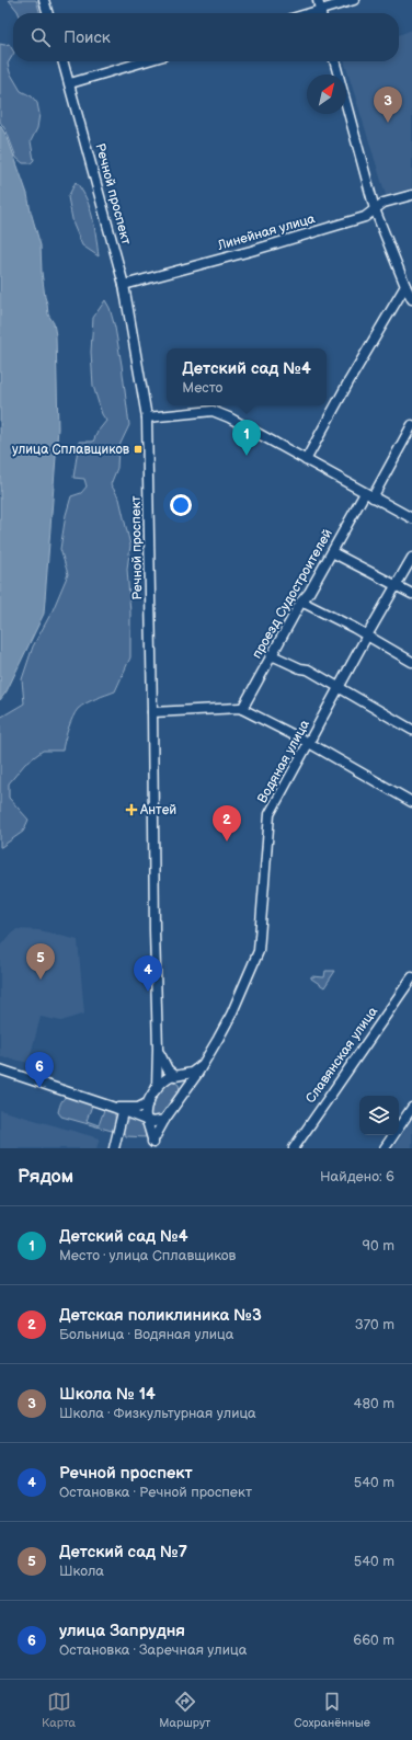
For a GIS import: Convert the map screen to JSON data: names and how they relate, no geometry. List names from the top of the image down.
{
  "streets": {
    "street": [
      "Речной проспект",
      "Линейная улица",
      "проезд Судостроителей",
      "Водяная улица",
      "Славянская улица"
    ]
  },
  "crossings": [
    ["Речной проспект", "Линейная улица"]
  ],
  "places": {
    "transit": ["улица Сплавщиков"],
    "health": ["Антей"]
  },
  "north": "top right",
  "page": {
    "search": "Поиск",
    "pins": [
      "3",
      "1",
      "2",
      "5",
      "4",
      "6"
    ],
    "popup": ["Детский сад №4", "Место"],
    "heading": ["Рядом", "Найдено: 6"],
    "list": [
      {
        "mark": "1",
        "name": "Детский сад №4",
        "note": "Место · улица Сплавщиков",
        "value": "90 m"
      },
      {
        "mark": "2",
        "name": "Детская поликлиника №3",
        "note": "Больница · Водяная улица",
        "value": "370 m"
      },
      {
        "mark": "3",
        "name": "Школа № 14",
        "note": "Школа · Физкультурная улица",
        "value": "480 m"
      },
      {
        "mark": "4",
        "name": "Речной проспект",
        "note": "Остановка · Речной проспект",
        "value": "540 m"
      },
      {
        "mark": "5",
        "name": "Детский сад №7",
        "note": "Школа",
        "value": "540 m"
      },
      {
        "mark": "6",
        "name": "улица Запрудня",
        "note": "Остановка · Заречная улица",
        "value": "660 m"
      }
    ],
    "nav": ["Карта", "Маршрут", "Сохранённые"]
  }
}
